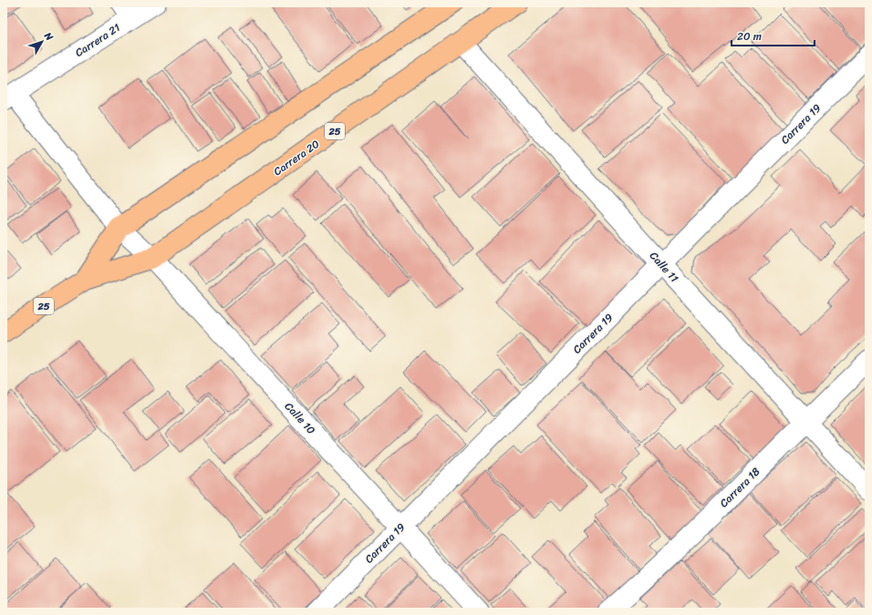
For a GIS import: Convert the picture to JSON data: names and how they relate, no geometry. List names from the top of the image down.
{
  "streets": {
    "main road": ["25", "Carrera 20"],
    "street": [
      "Carrera 21",
      "Carrera 19",
      "Calle 11",
      "Calle 10",
      "Carrera 18"
    ]
  },
  "crossings": [
    ["Carrera 21", "Calle 10"],
    ["Carrera 19", "Calle 11"],
    ["Carrera 19", "Calle 10"],
    ["Carrera 20", "Calle 11"],
    ["Carrera 20", "Calle 10"],
    ["Calle 11", "Carrera 18"]
  ],
  "scale_bar": "20 m",
  "north": "top right"
}
